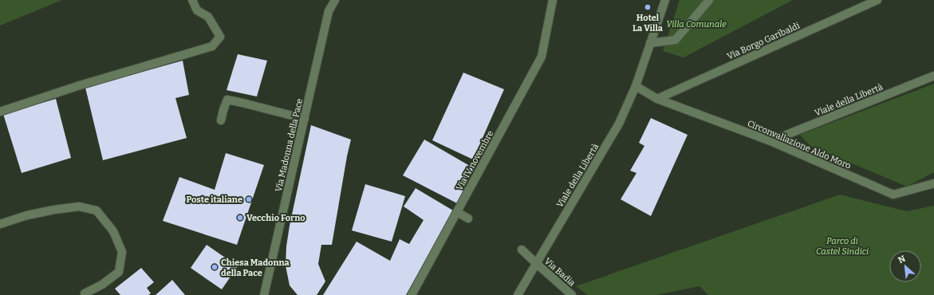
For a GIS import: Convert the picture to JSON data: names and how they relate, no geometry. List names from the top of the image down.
{
  "streets": {
    "street": [
      "Via Borgo Garibaldi",
      "Viale della Libertà",
      "Circonvallazione Aldo Moro",
      "Via Madonna della Pace",
      "Via IV novembre",
      "Via Badia"
    ]
  },
  "crossings": [
    ["Via Borgo Garibaldi", "Circonvallazione Aldo Moro"],
    ["Viale della Libertà", "Circonvallazione Aldo Moro"],
    ["Viale della Libertà", "Via Badia"]
  ],
  "parks": ["Villa Comunale", "Parco di Castel Sindici"],
  "places": [
    "Hotel La Villa",
    "Poste italiane",
    "Vecchio Forno",
    "Chiesa Madonna della Pace"
  ],
  "north": "top left"
}
